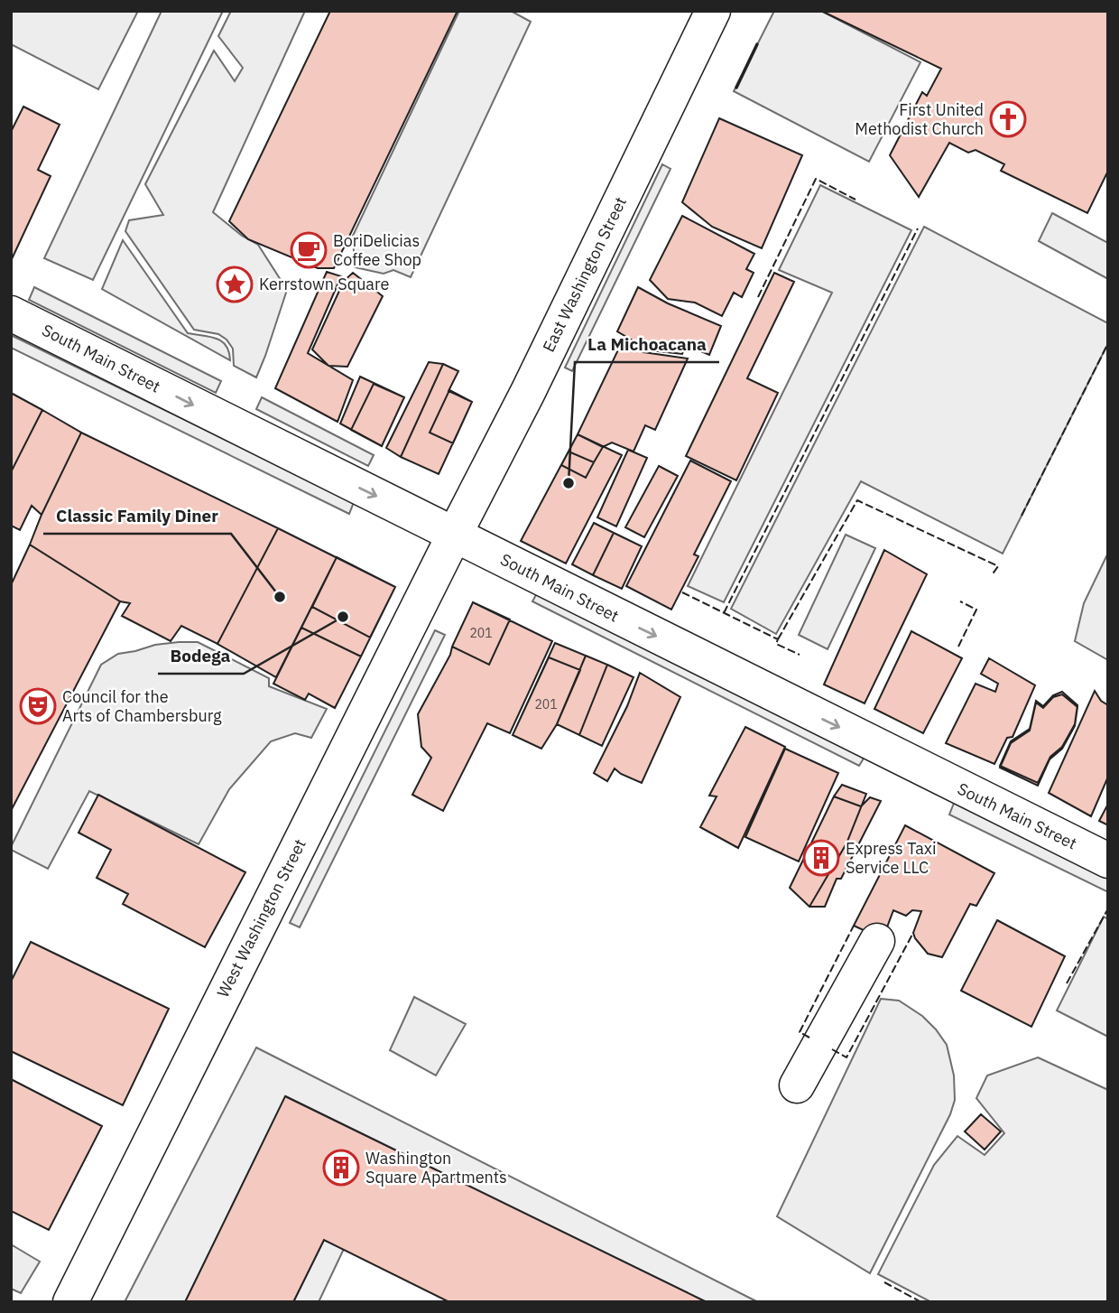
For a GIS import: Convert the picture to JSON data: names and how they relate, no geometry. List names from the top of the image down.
{
  "streets": {
    "street": ["East Washington Street", "South Main Street", "West Washington Street"]
  },
  "crossings": [
    ["East Washington Street", "South Main Street"],
    ["East Washington Street", "West Washington Street"],
    ["South Main Street", "West Washington Street"]
  ],
  "one_way": ["South Main Street"],
  "places": {
    "church": ["First United Methodist Church"],
    "cafe": ["BoriDelicias Coffee Shop"],
    "place": ["Kerrstown Square"],
    "other": ["La Michoacana", "Classic Family Diner", "Bodega"],
    "theatre": ["Council for the Arts of Chambersburg"],
    "building": ["Express Taxi Service LLC", "Washington Square Apartments"]
  },
  "house_numbers": ["201", "201"]
}
